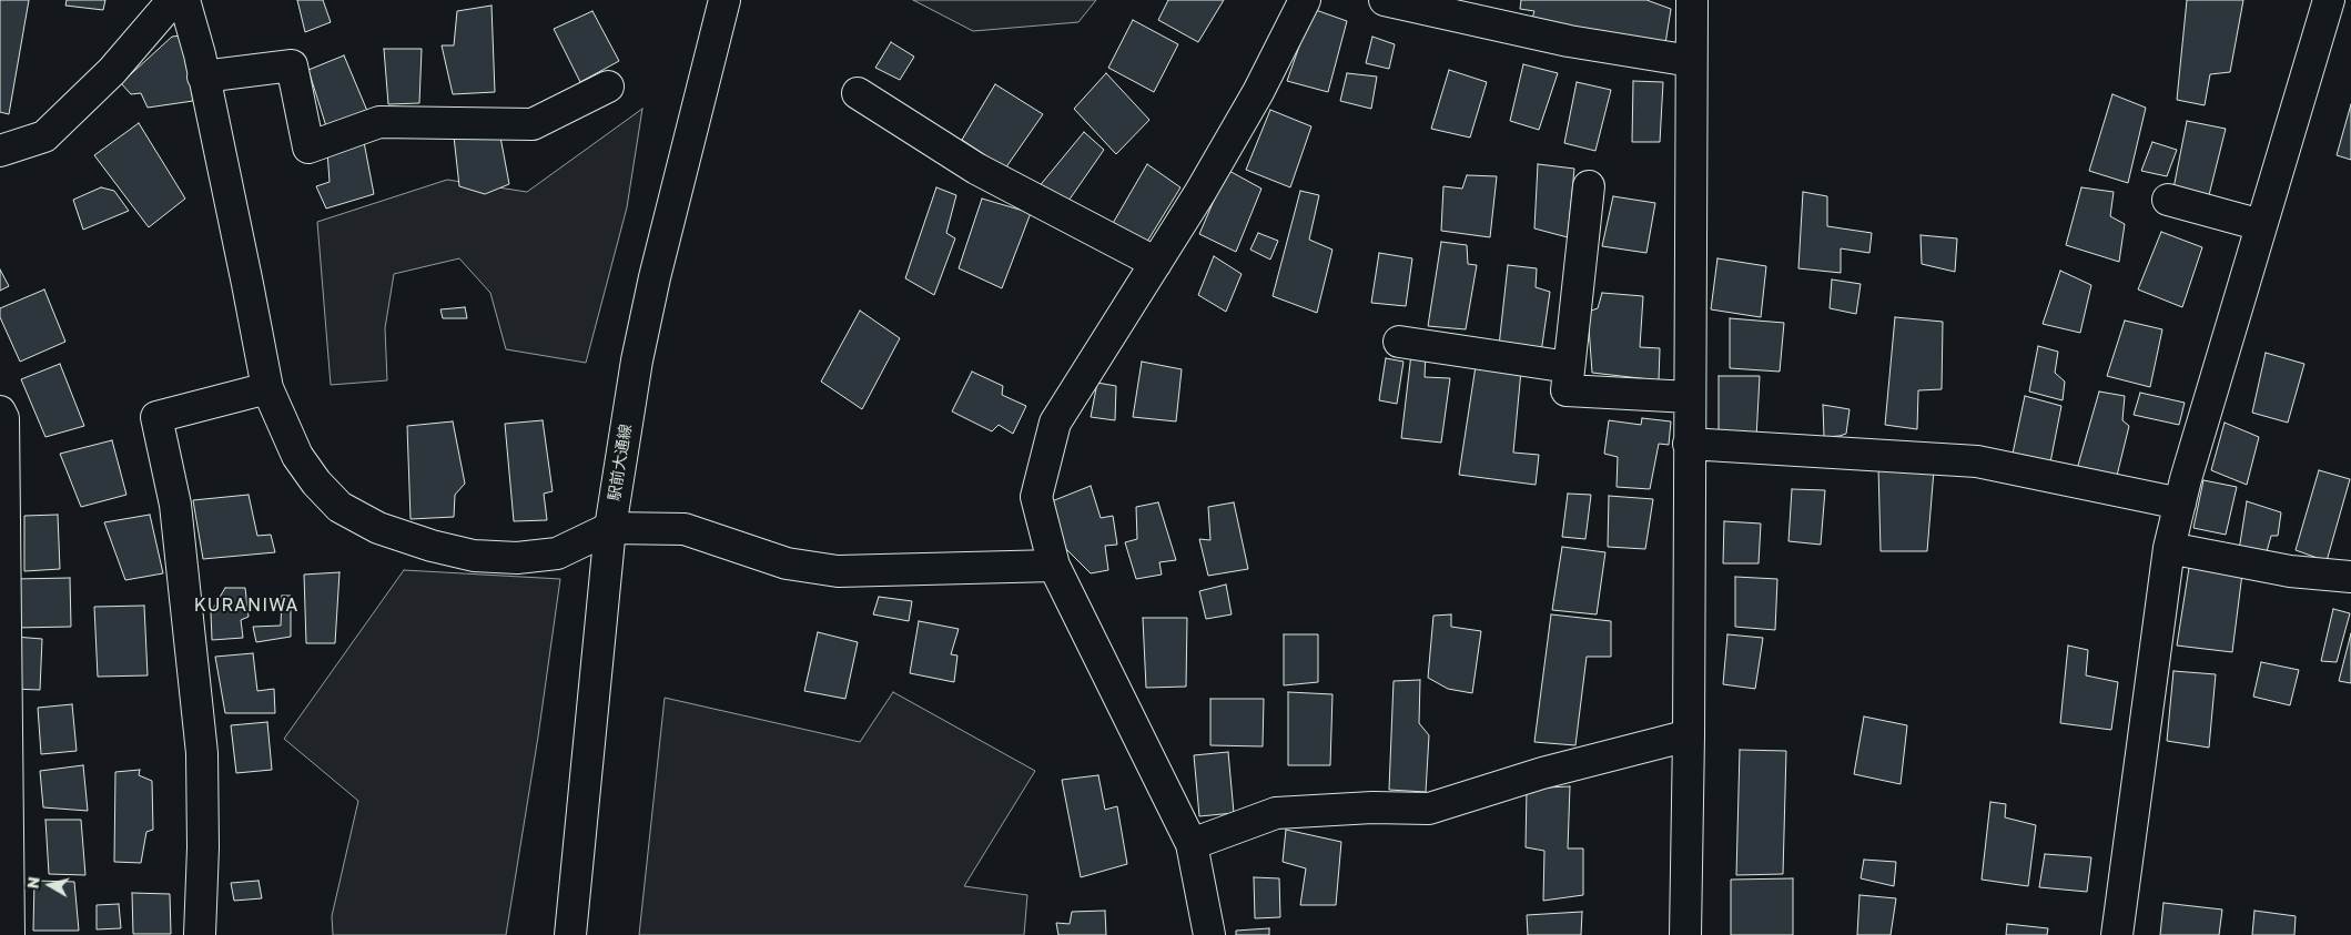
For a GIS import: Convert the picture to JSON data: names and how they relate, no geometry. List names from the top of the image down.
{
  "streets": {
    "street": ["駅前大通線"]
  },
  "districts": ["KURANIWA"],
  "north": "left"
}
